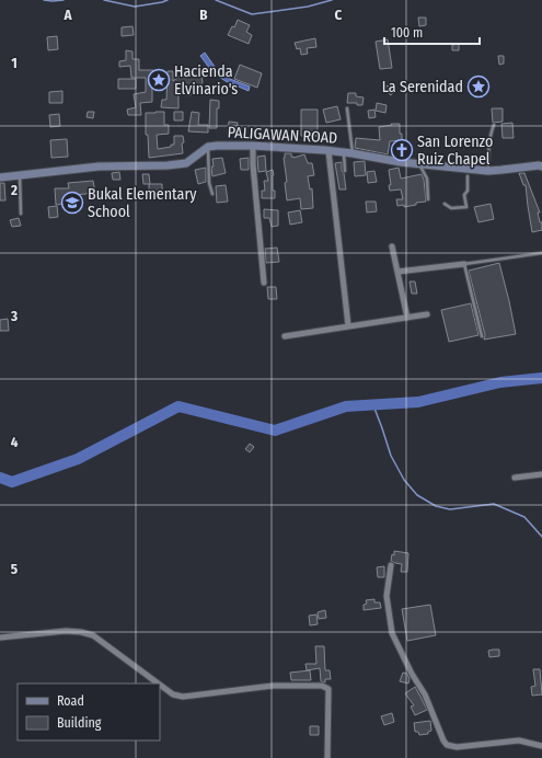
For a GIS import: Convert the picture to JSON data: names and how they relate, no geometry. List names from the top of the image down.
{
  "streets": {
    "street": ["PALIGAWAN ROAD"]
  },
  "places": {
    "place": ["Hacienda Elvinario's", "La Serenidad"],
    "church": ["San Lorenzo Ruiz Chapel"],
    "school or university": ["Bukal Elementary School"]
  },
  "legend": ["Road", "Building"],
  "scale_bar": "100 m",
  "grid": {
    "columns": ["A", "B", "C"],
    "rows": [
      "1",
      "2",
      "3",
      "4",
      "5"
    ]
  }
}
